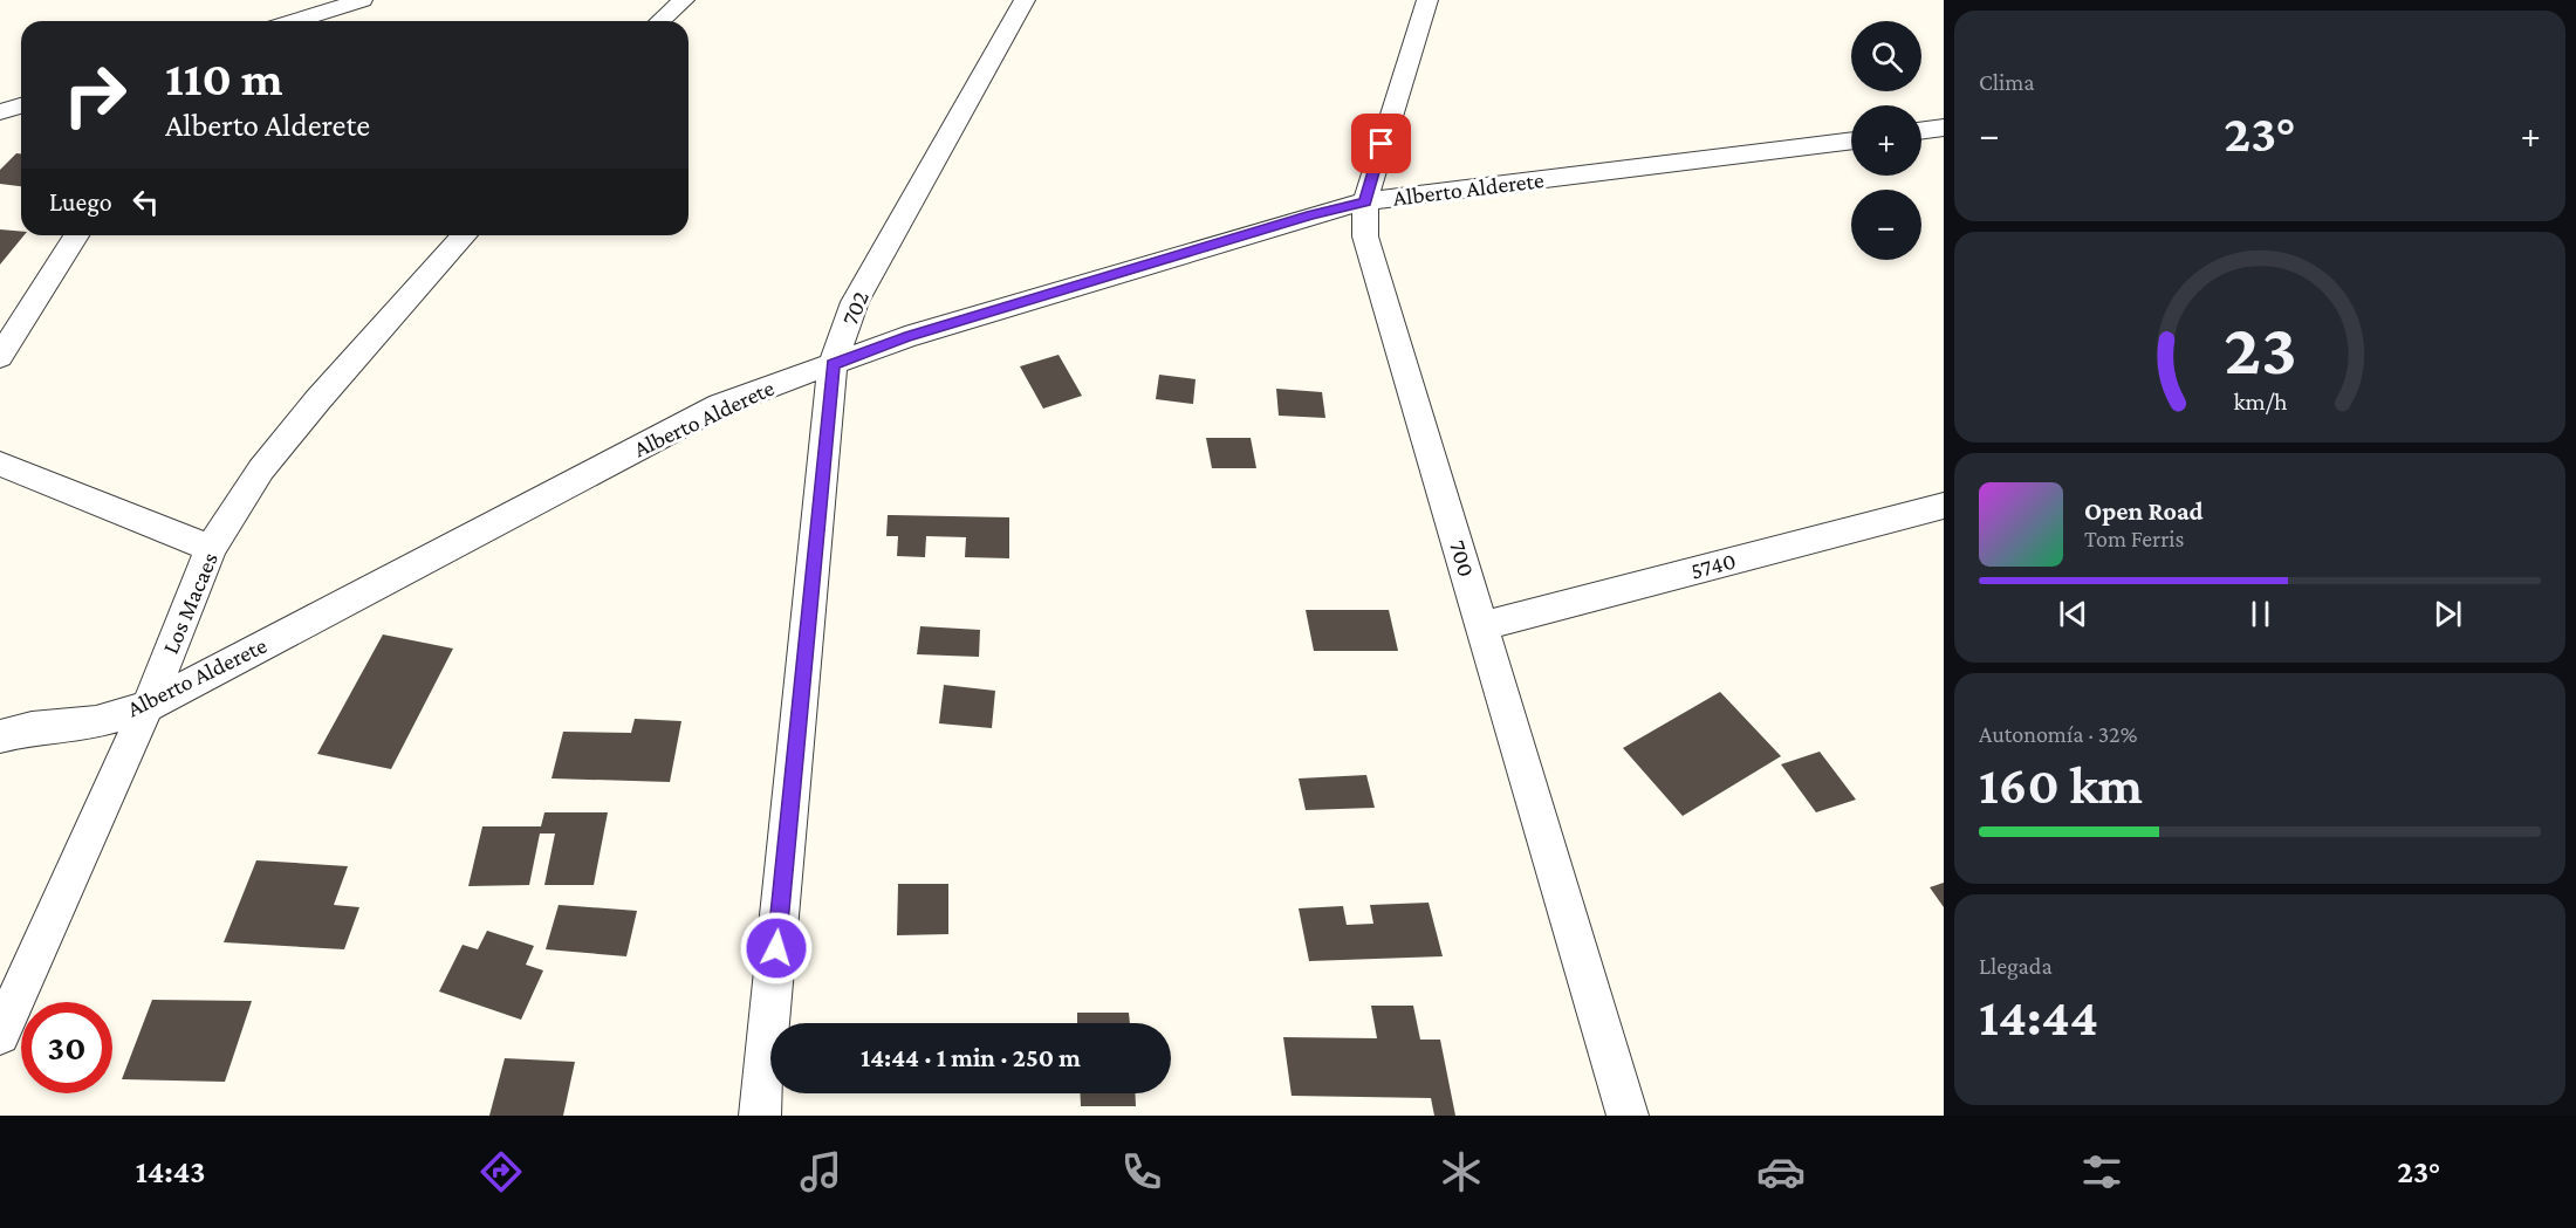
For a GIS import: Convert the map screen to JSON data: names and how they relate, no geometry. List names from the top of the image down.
{
  "streets": {
    "street": [
      "Alberto Alderete",
      "702",
      "700",
      "5740",
      "Los Macaes"
    ]
  },
  "crossings": [
    ["Alberto Alderete", "702"],
    ["Alberto Alderete", "700"],
    ["Alberto Alderete", "Los Macaes"],
    ["700", "5740"]
  ],
  "page": {
    "tile": [
      "Clima",
      ["Autonomía · 32%", "160 km"],
      ["Llegada", "14:44"]
    ],
    "map_buttons": ["+", "−"],
    "turn": ["110 m", "Alberto Alderete"],
    "heat": ["−", "23°", "+"],
    "then": "Luego",
    "song": ["Open Road", "Tom Ferris"],
    "limit": "30",
    "trip": "14:44 · 1 min · 250 m",
    "tabs": ["14:43", "23°"],
    "gauge": ["23", "km/h"]
  }
}
